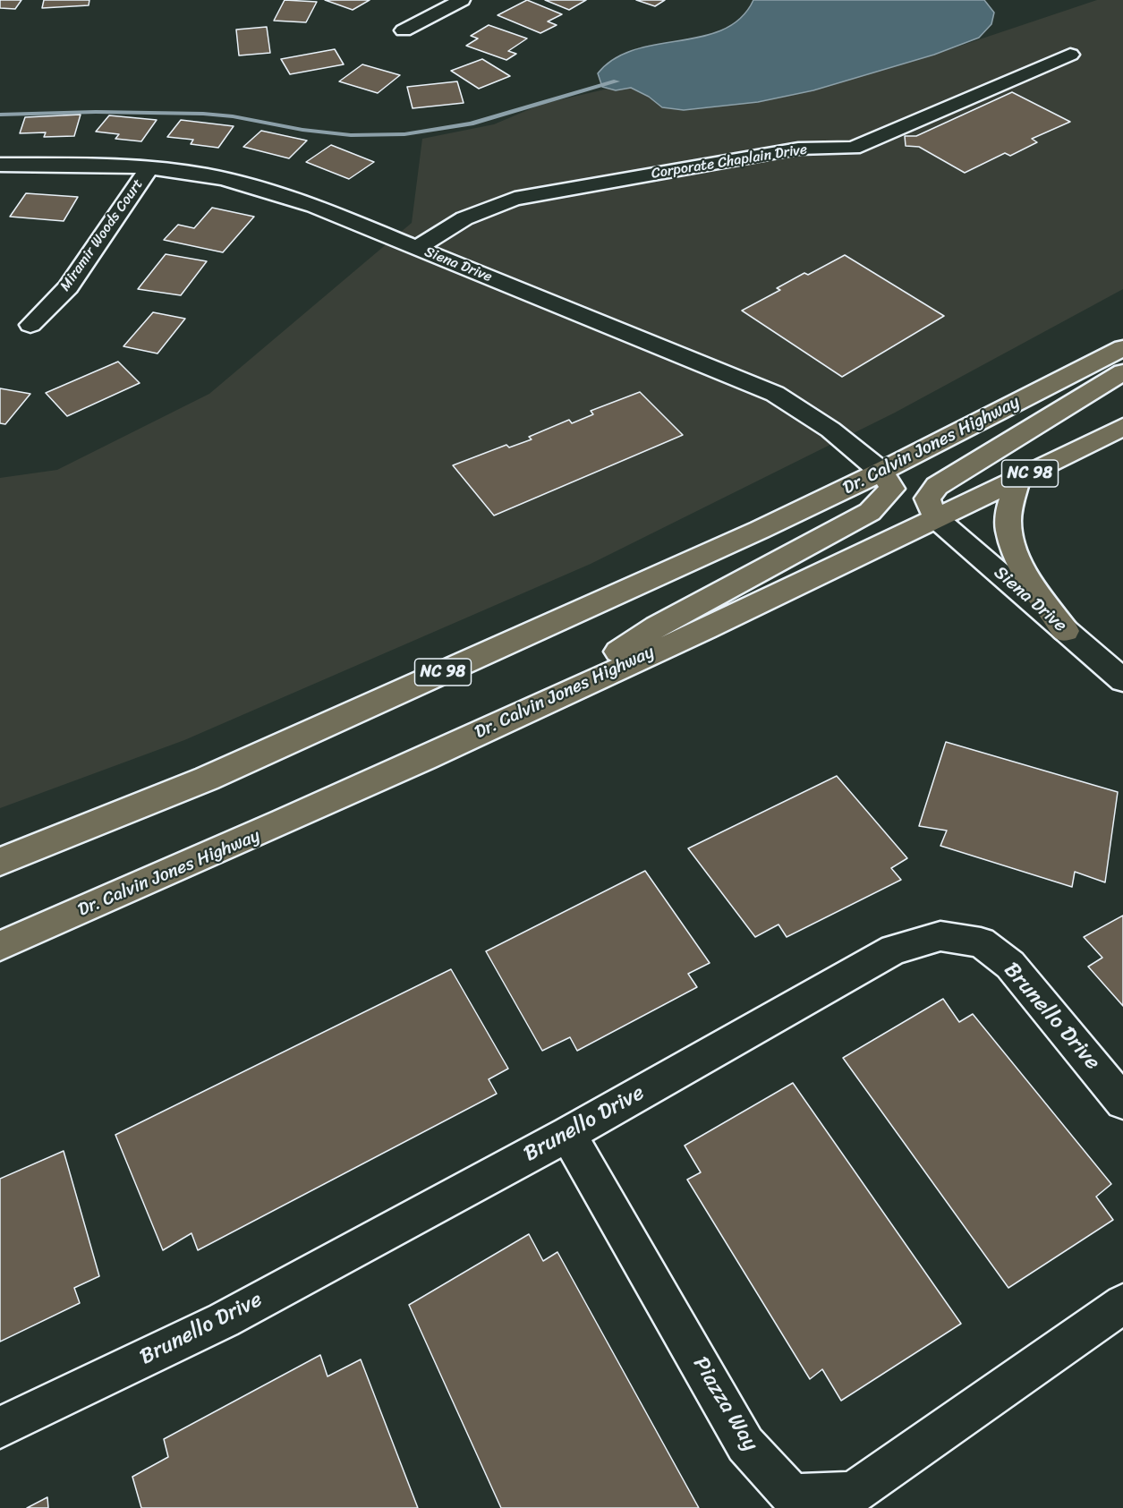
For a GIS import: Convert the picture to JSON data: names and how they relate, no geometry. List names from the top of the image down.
{
  "streets": {
    "highway": ["Dr. Calvin Jones Highway", "NC 98"],
    "street": [
      "Corporate Chaplain Drive",
      "Miramir Woods Court",
      "Siena Drive",
      "Brunello Drive",
      "Piazza Way"
    ]
  },
  "crossings": [
    ["Corporate Chaplain Drive", "Siena Drive"],
    ["Miramir Woods Court", "Siena Drive"],
    ["Siena Drive", "Dr. Calvin Jones Highway"],
    ["Brunello Drive", "Piazza Way"]
  ]
}
